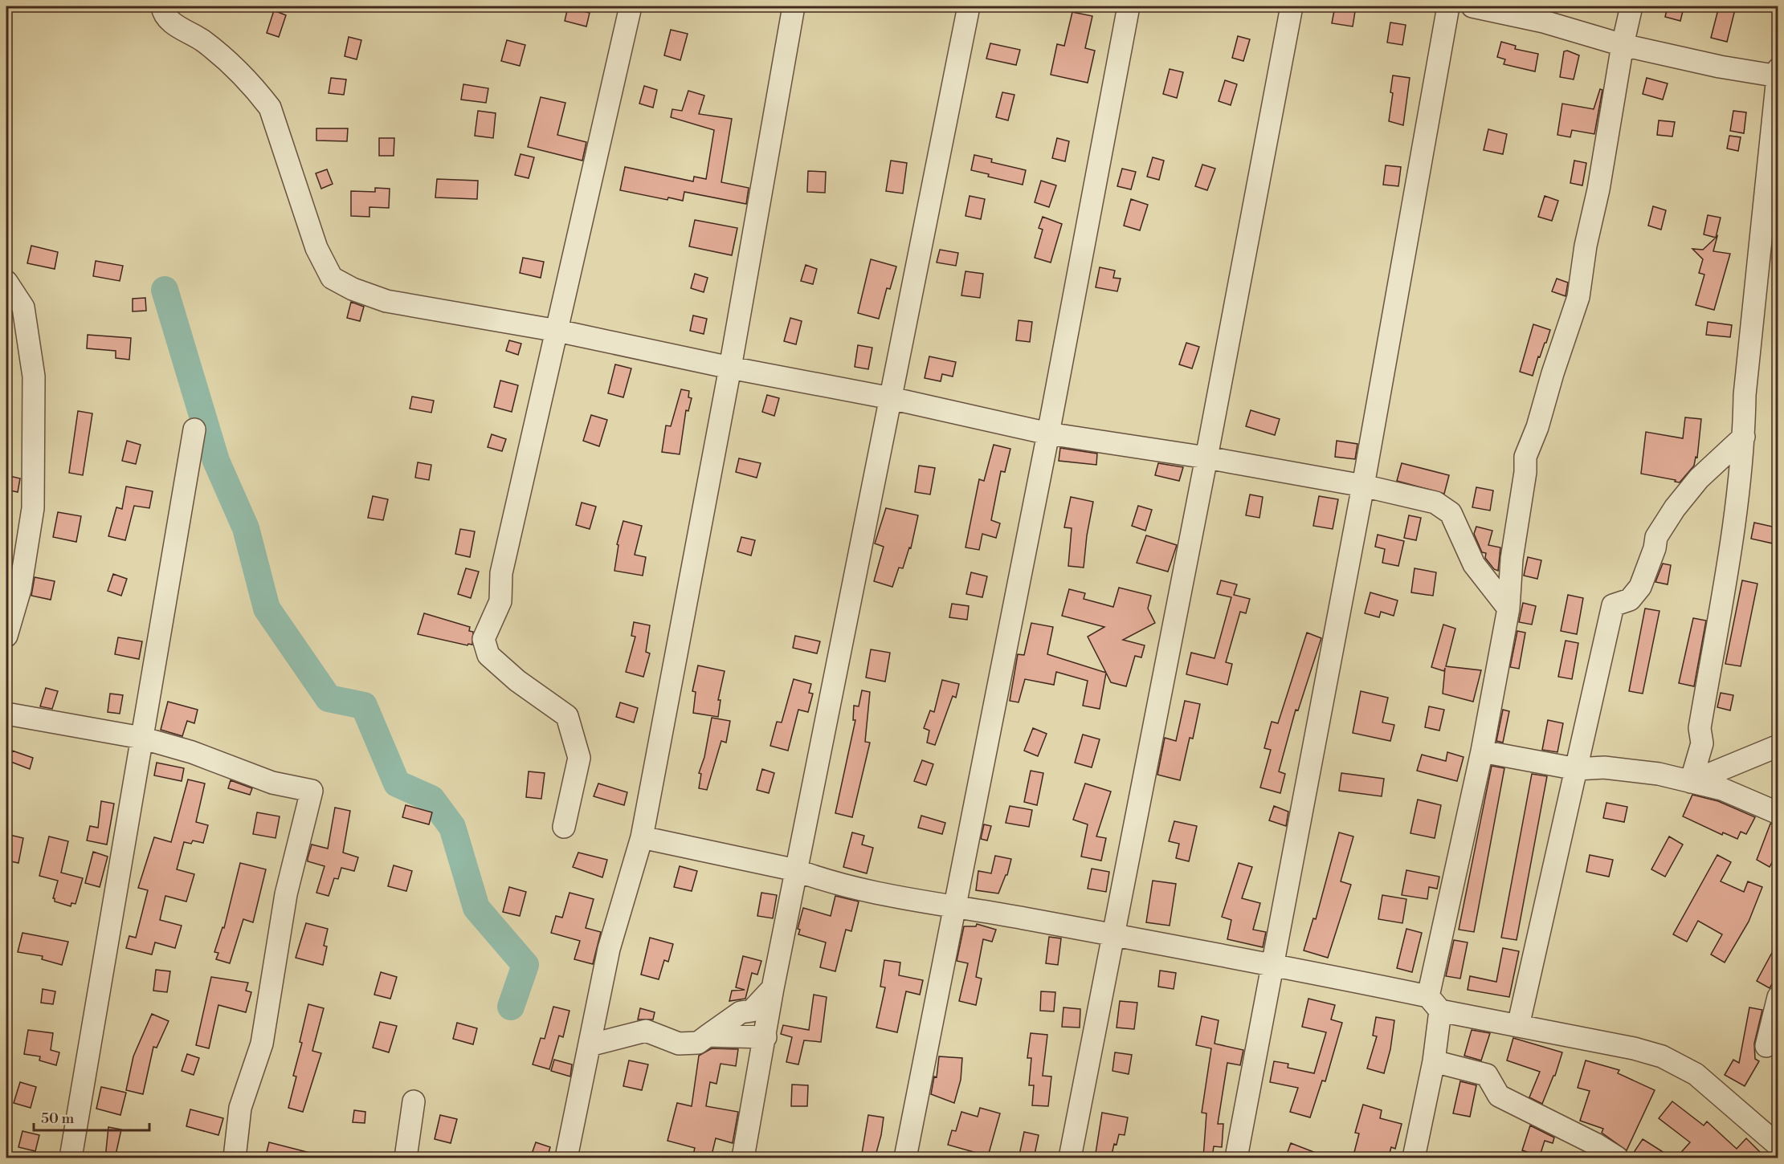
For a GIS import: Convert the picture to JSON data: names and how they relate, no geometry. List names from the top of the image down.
{
  "scale_bar": "50 m"
}
